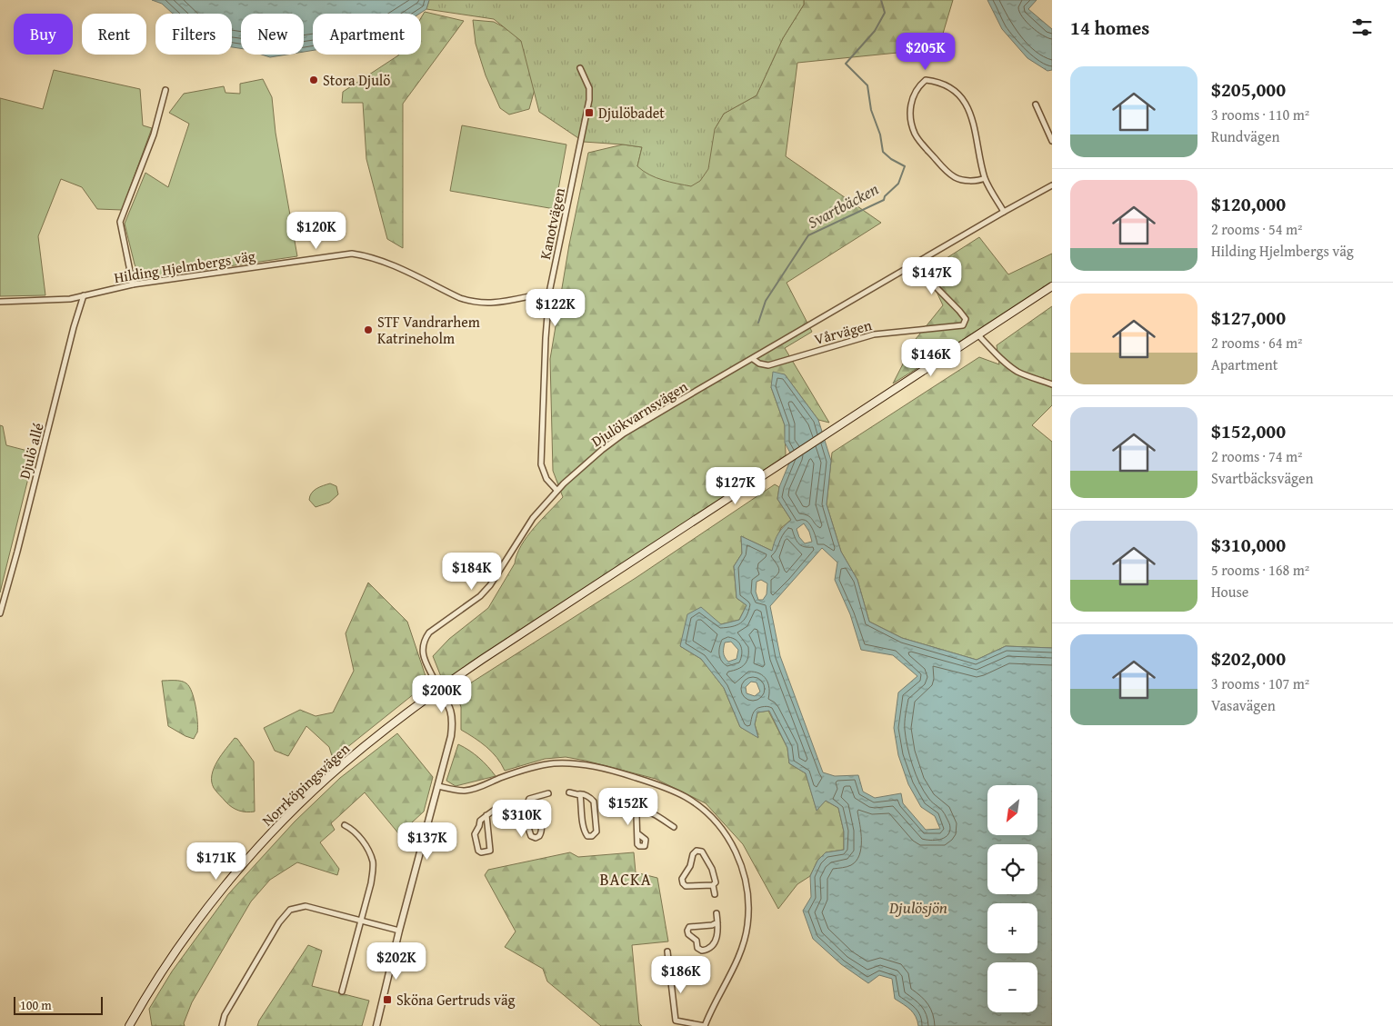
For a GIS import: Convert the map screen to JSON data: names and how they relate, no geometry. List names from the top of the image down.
{
  "streets": {
    "main road": ["Norrköpingsvägen"],
    "street": [
      "Kanotvägen",
      "Hilding Hjelmbergs väg",
      "Vårvägen",
      "Djulökvarnsvägen",
      "Djulö allé"
    ]
  },
  "crossings": [
    ["Kanotvägen", "Hilding Hjelmbergs väg"],
    ["Kanotvägen", "Djulökvarnsvägen"],
    ["Hilding Hjelmbergs väg", "Djulö allé"],
    ["Vårvägen", "Djulökvarnsvägen"],
    ["Djulökvarnsvägen", "Norrköpingsvägen"]
  ],
  "districts": ["BACKA"],
  "water": ["Svartbäcken", "Djulösjön"],
  "places": {
    "other": ["Stora Djulö", "STF Vandrarhem Katrineholm"],
    "transit": ["Djulöbadet", "Sköna Gertruds väg"]
  },
  "scale_bar": "100 m",
  "north": "bottom left",
  "page": {
    "heading": "14 homes",
    "chip": [
      "Buy",
      "Rent",
      "Filters",
      "New",
      "Apartment"
    ],
    "price": [
      "$205K",
      "$120K",
      "$147K",
      "$122K",
      "$146K",
      "$127K",
      "$184K",
      "$200K",
      "$152K",
      "$310K",
      "$137K",
      "$171K",
      "$202K",
      "$186K"
    ],
    "list": [
      {
        "name": "$205,000",
        "note": "3 rooms · 110 m² · Rundvägen"
      },
      {
        "name": "$120,000",
        "note": "2 rooms · 54 m² · Hilding Hjelmbergs väg"
      },
      {
        "name": "$127,000",
        "note": "2 rooms · 64 m² · Apartment"
      },
      {
        "name": "$152,000",
        "note": "2 rooms · 74 m² · Svartbäcksvägen"
      },
      {
        "name": "$310,000",
        "note": "5 rooms · 168 m² · House"
      },
      {
        "name": "$202,000",
        "note": "3 rooms · 107 m² · Vasavägen"
      }
    ],
    "map_buttons": ["+", "−"],
    "scale": "100 m"
  }
}
